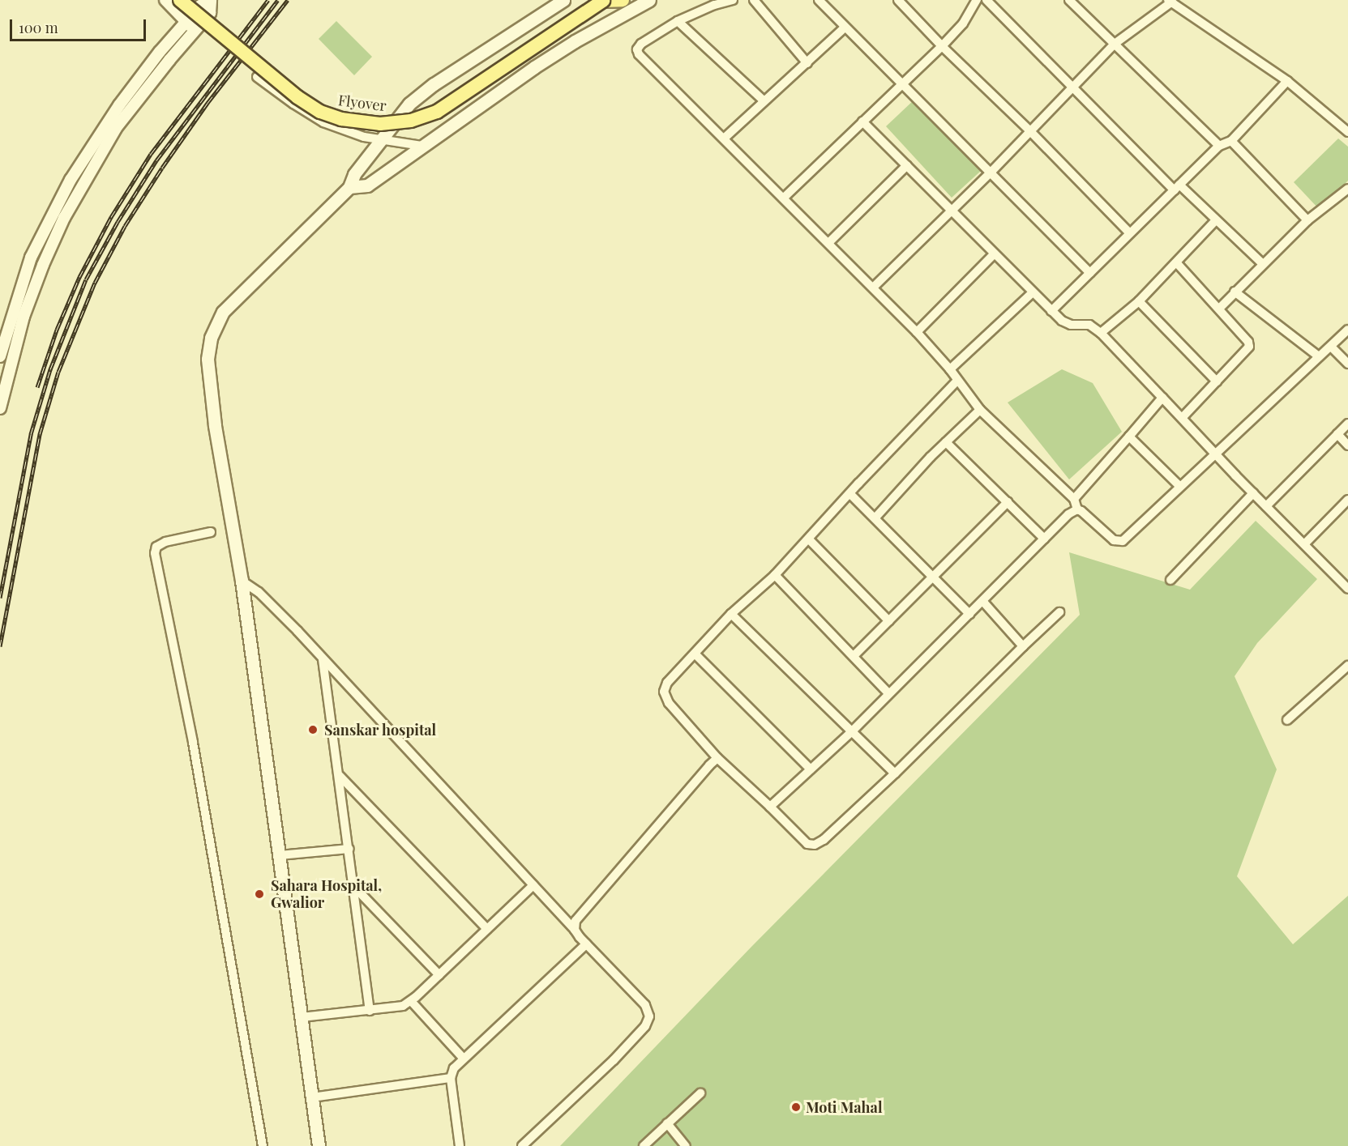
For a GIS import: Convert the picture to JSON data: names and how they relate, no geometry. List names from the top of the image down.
{
  "streets": {
    "main road": ["Flyover"]
  },
  "places": ["Sanskar hospital", "Sahara Hospital, Gwalior", "Moti Mahal"],
  "scale_bar": "100 m"
}
